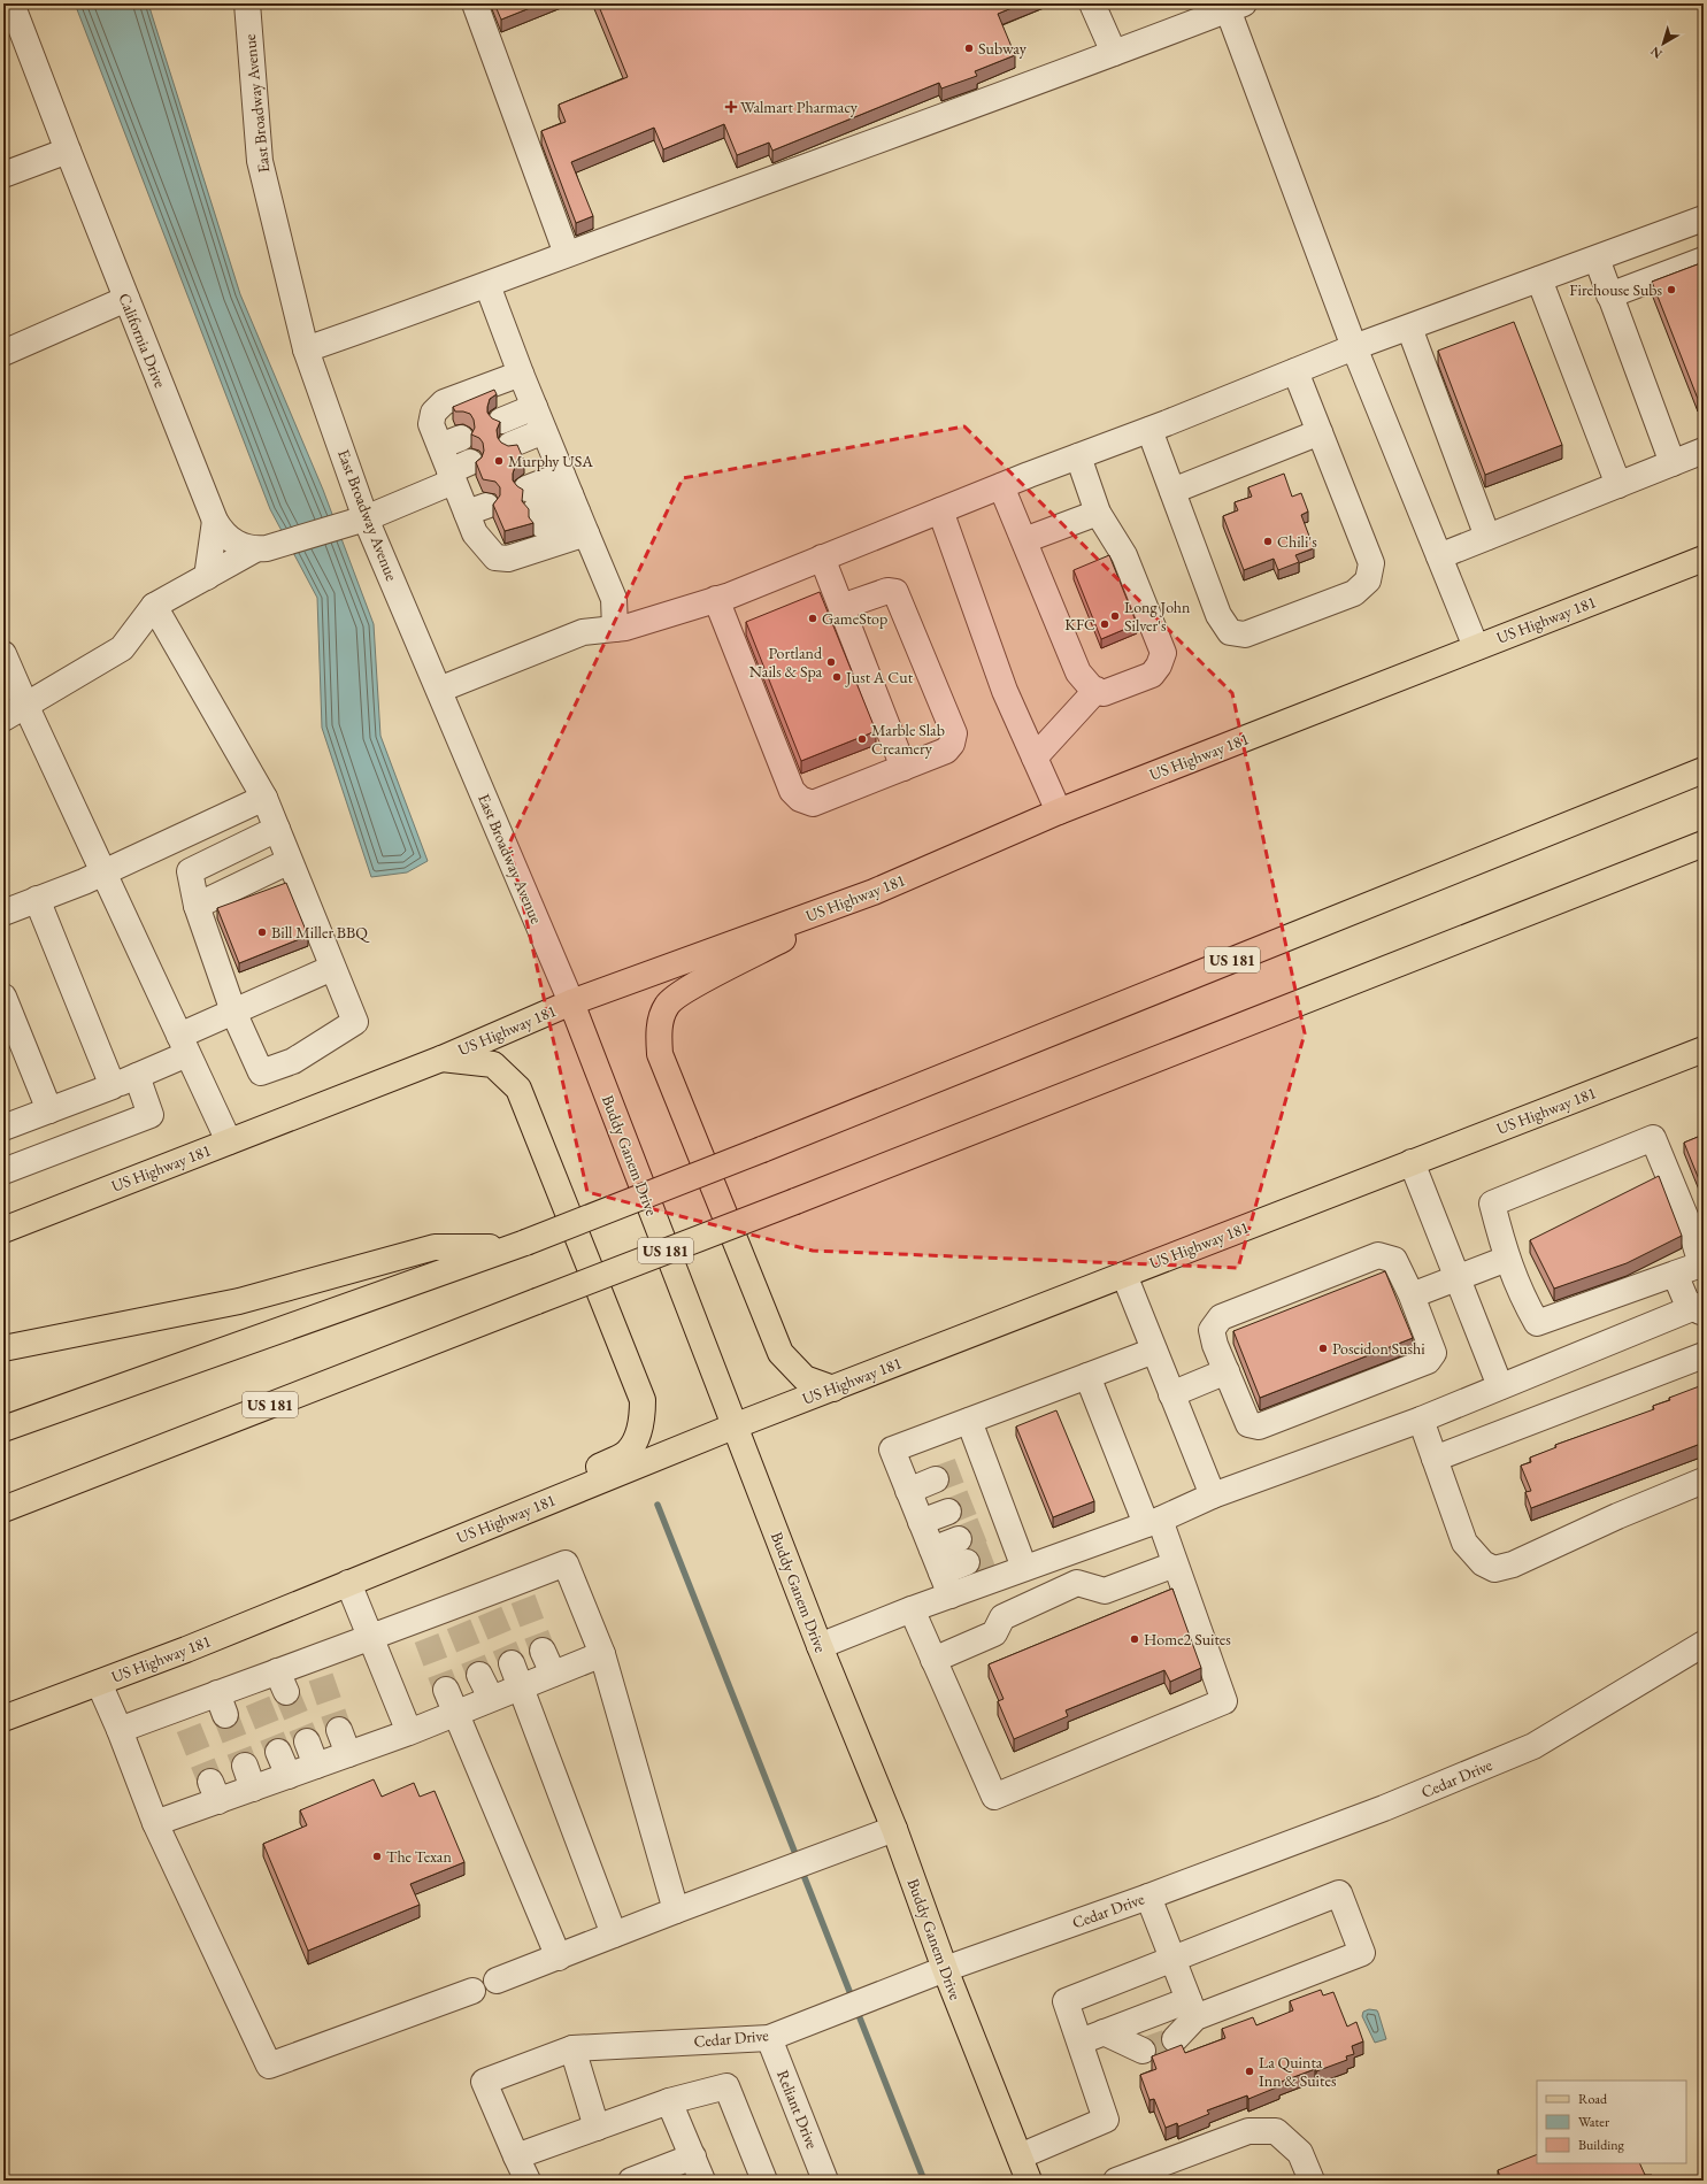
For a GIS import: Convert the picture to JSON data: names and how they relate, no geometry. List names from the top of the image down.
{
  "streets": {
    "main road": ["US Highway 181", "US 181", "Buddy Ganem Drive"],
    "street": [
      "East Broadway Avenue",
      "California Drive",
      "Cedar Drive",
      "Reliant Drive"
    ]
  },
  "crossings": [
    ["East Broadway Avenue", "California Drive"],
    ["East Broadway Avenue", "US Highway 181"],
    ["East Broadway Avenue", "Buddy Ganem Drive"],
    ["US Highway 181", "Buddy Ganem Drive"],
    ["Buddy Ganem Drive", "Cedar Drive"],
    ["Cedar Drive", "Reliant Drive"]
  ],
  "places": {
    "other": [
      "Subway",
      "Firehouse Subs",
      "Murphy USA",
      "Chili's",
      "Long John Silver's",
      "GameStop",
      "KFC",
      "Portland Nails & Spa",
      "Just A Cut",
      "Marble Slab Creamery",
      "Bill Miller BBQ",
      "Poseidon Sushi",
      "Home2 Suites",
      "The Texan",
      "La Quinta Inn & Suites"
    ],
    "health": ["Walmart Pharmacy"]
  },
  "legend": ["Road", "Water", "Building"],
  "north": "bottom left"
}
